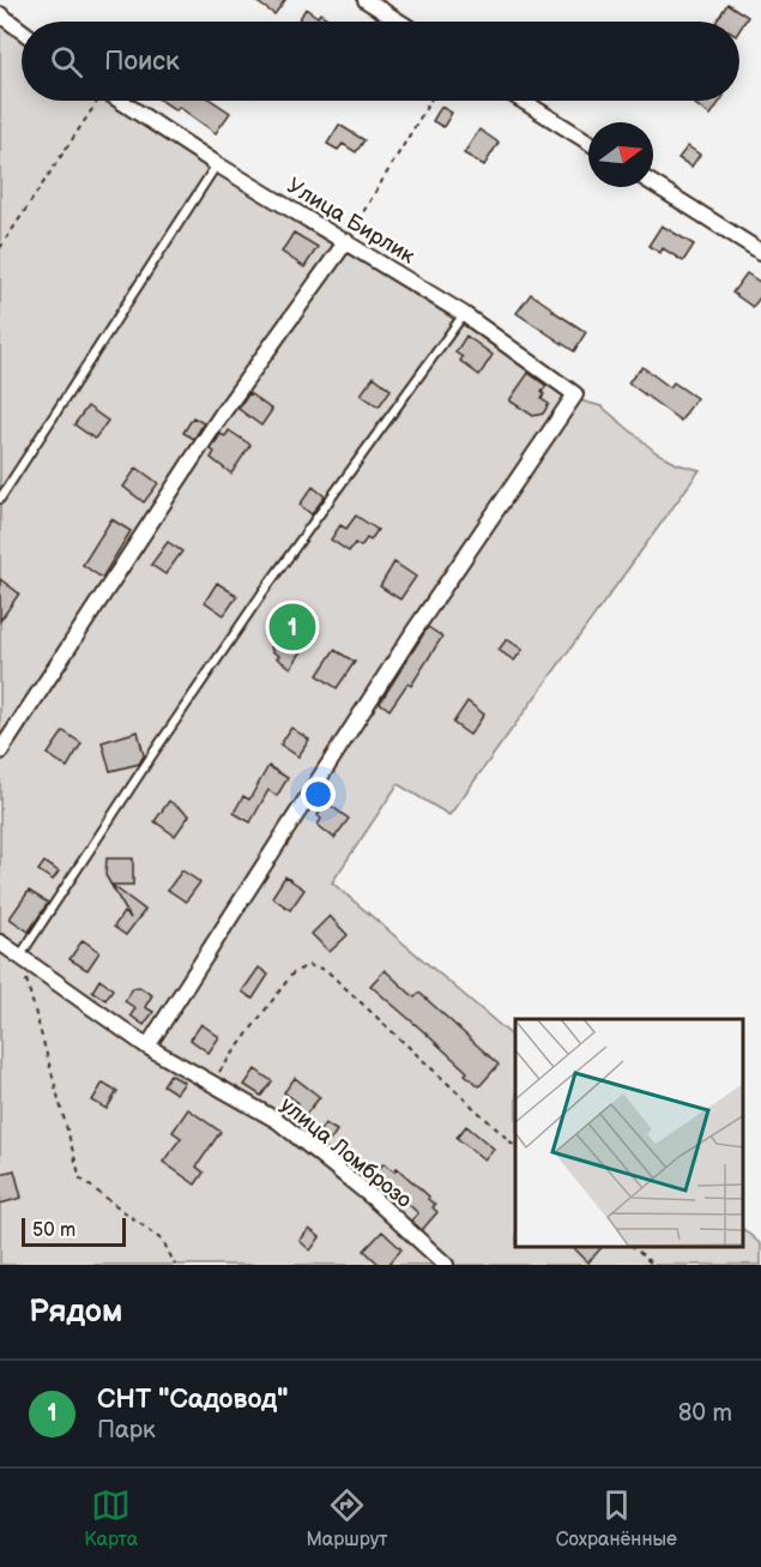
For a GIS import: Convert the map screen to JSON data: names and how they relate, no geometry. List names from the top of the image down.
{
  "streets": {
    "street": ["Улица Бирлик", "улица Ломброзо"]
  },
  "crossings": [
    ["Улица Бирлик", "улица Ломброзо"]
  ],
  "scale_bar": "50 m",
  "north": "right",
  "page": {
    "search": "Поиск",
    "pins": "1",
    "scale": "50 m",
    "heading": "Рядом",
    "list": [
      {
        "mark": "1",
        "name": "СНТ \"Садовод\"",
        "note": "Парк",
        "value": "80 m"
      }
    ],
    "nav": ["Карта", "Маршрут", "Сохранённые"]
  }
}
